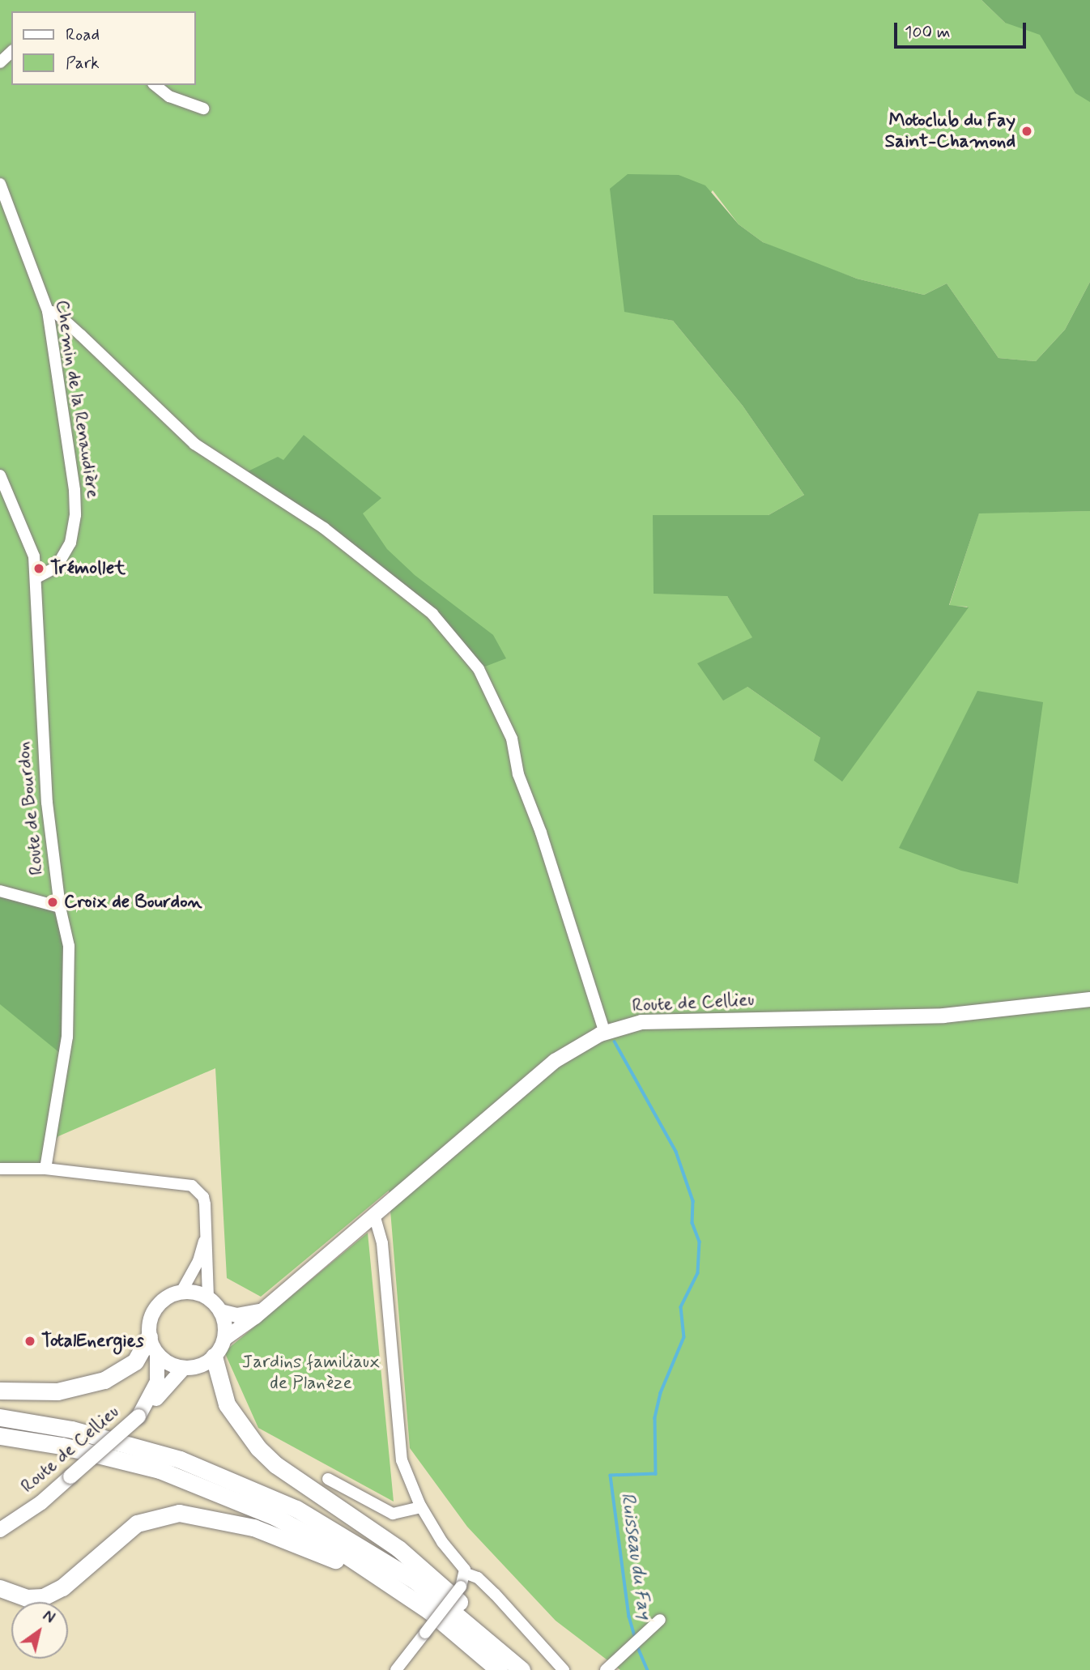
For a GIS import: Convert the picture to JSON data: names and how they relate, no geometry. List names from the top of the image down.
{
  "streets": {
    "main road": ["Route de Cellieu"],
    "street": ["Chemin de la Renaudière", "Route de Bourdon"]
  },
  "crossings": [
    ["Chemin de la Renaudière", "Route de Bourdon"]
  ],
  "water": ["Ruisseau du Fay"],
  "parks": ["Jardins familiaux de Planèze"],
  "places": [
    "Motoclub du Fay Saint-Chamond",
    "Trémollet",
    "Croix de Bourdon",
    "TotalEnergies"
  ],
  "legend": ["Road", "Park"],
  "scale_bar": "100 m",
  "north": "top right"
}
